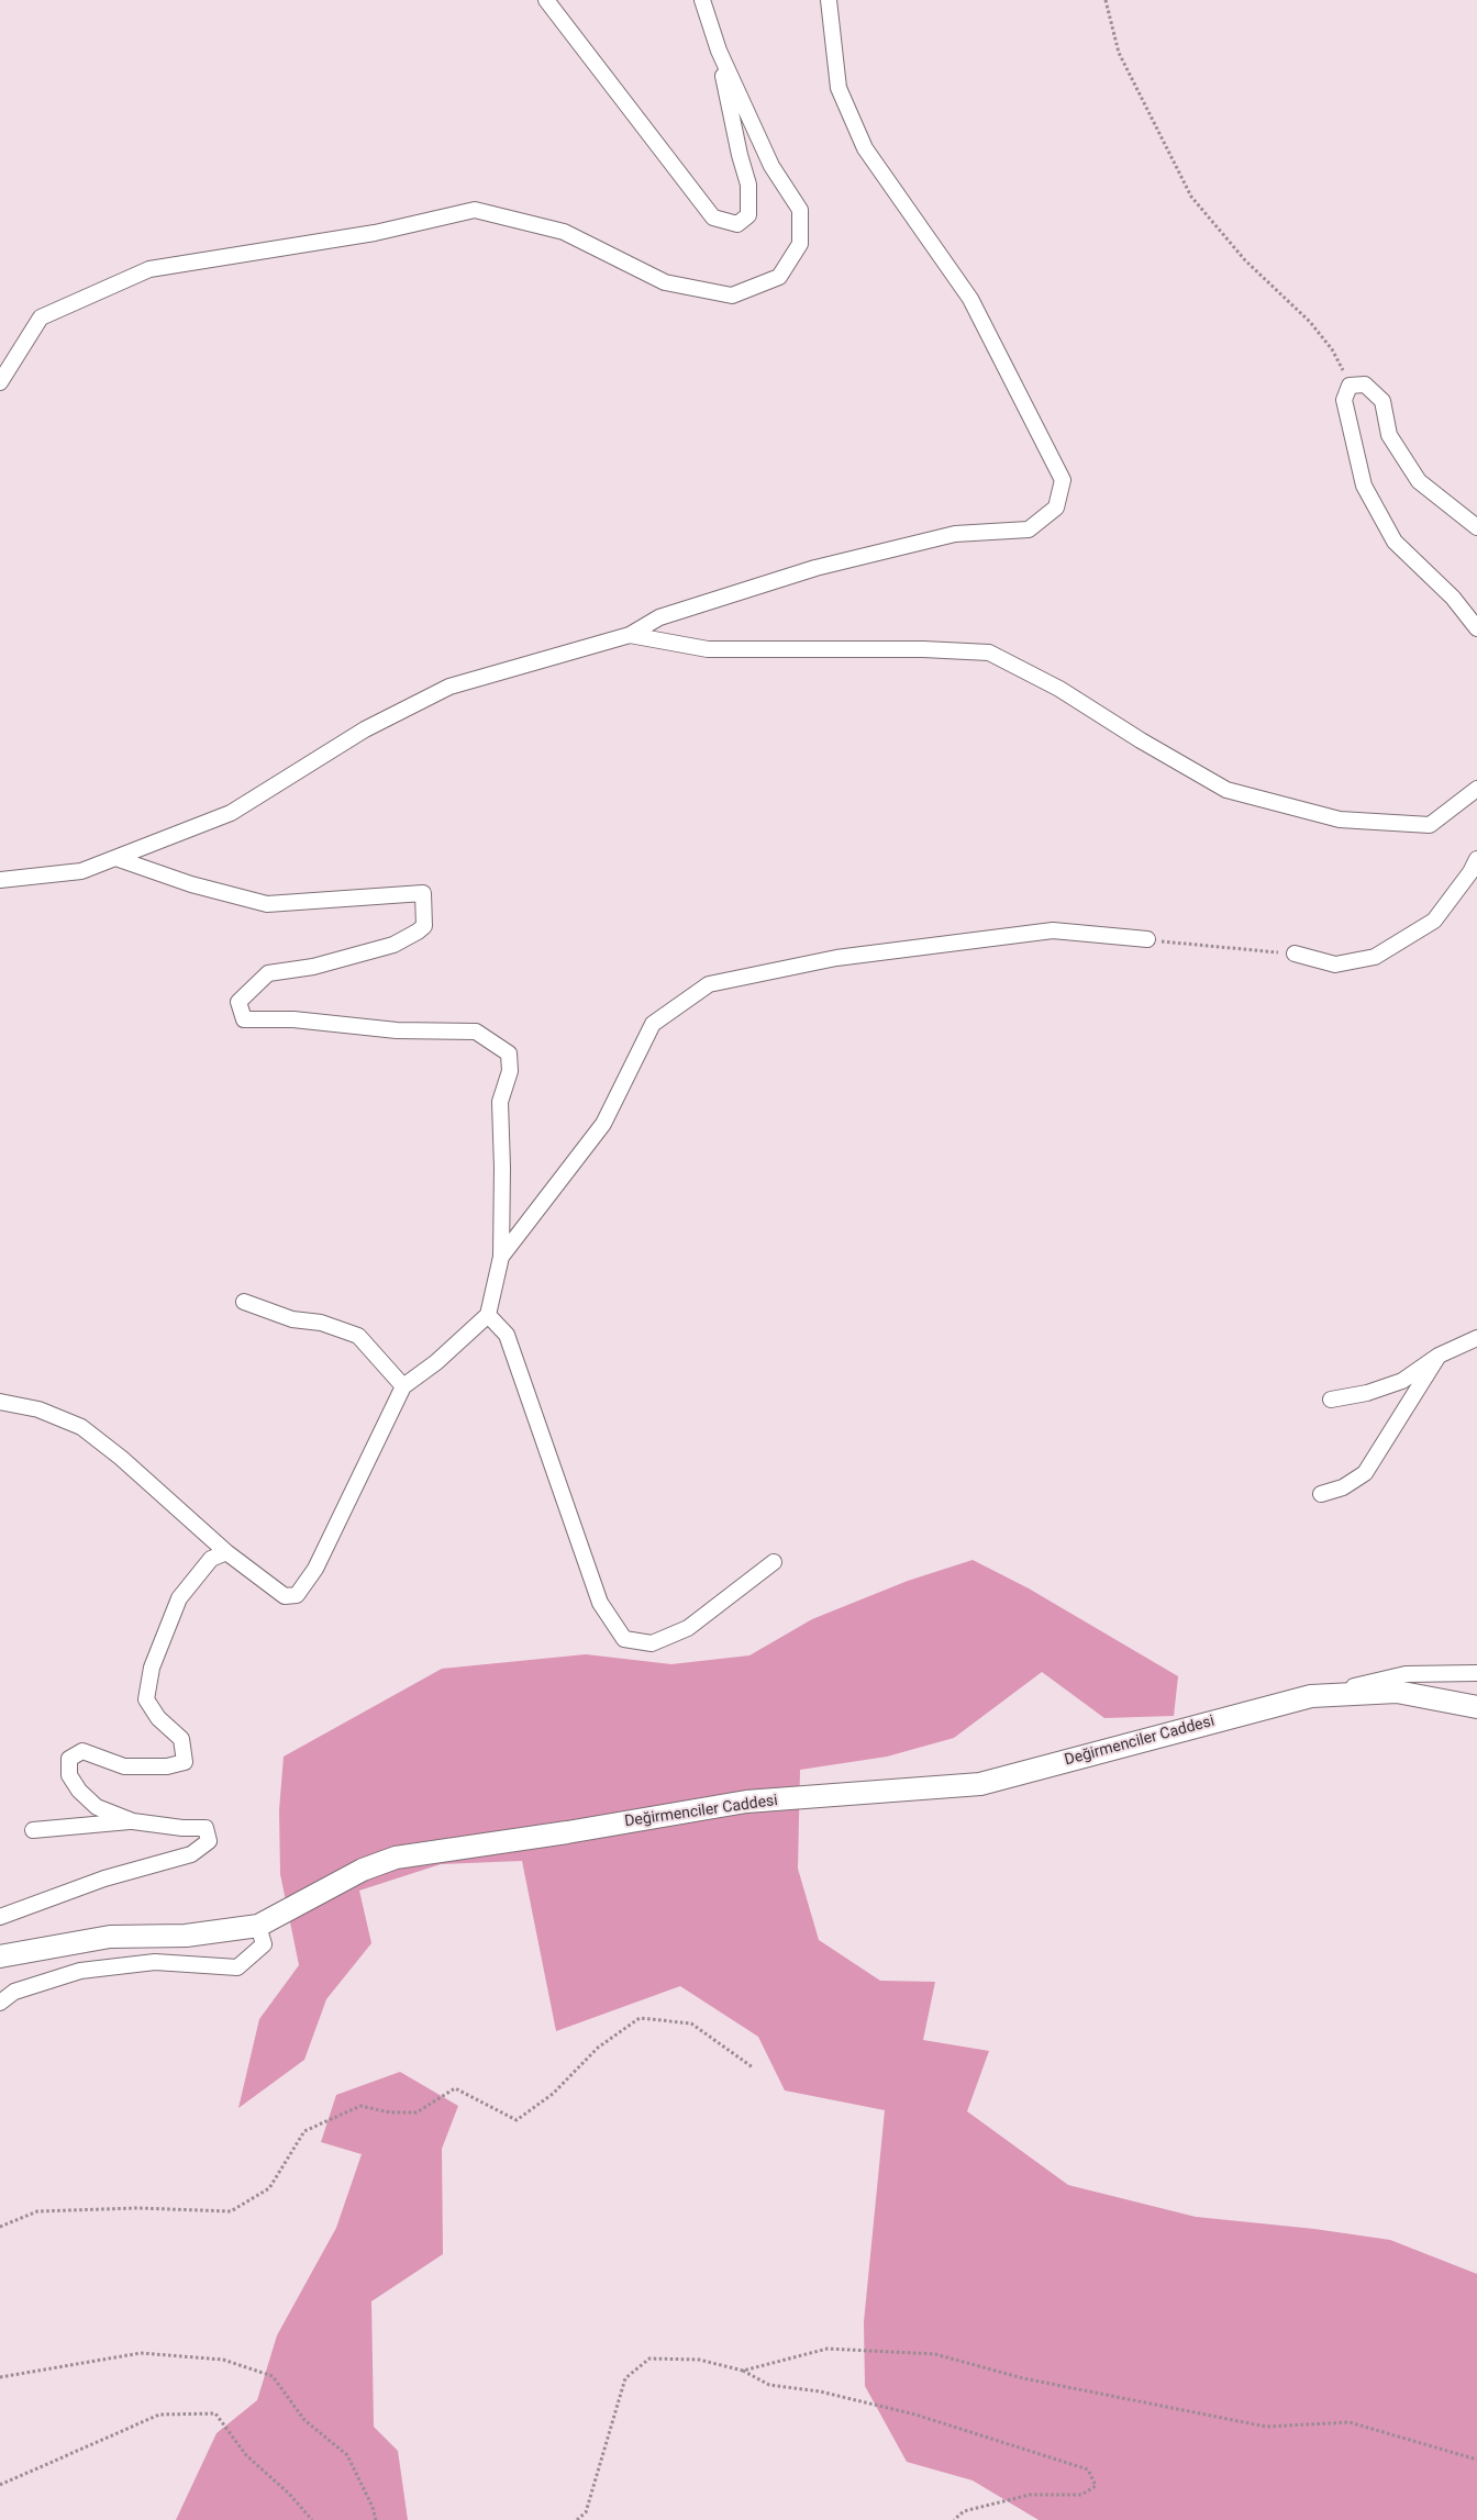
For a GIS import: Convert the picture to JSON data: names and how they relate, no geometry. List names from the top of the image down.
{
  "streets": {
    "main road": ["Değirmenciler Caddesi"]
  }
}
